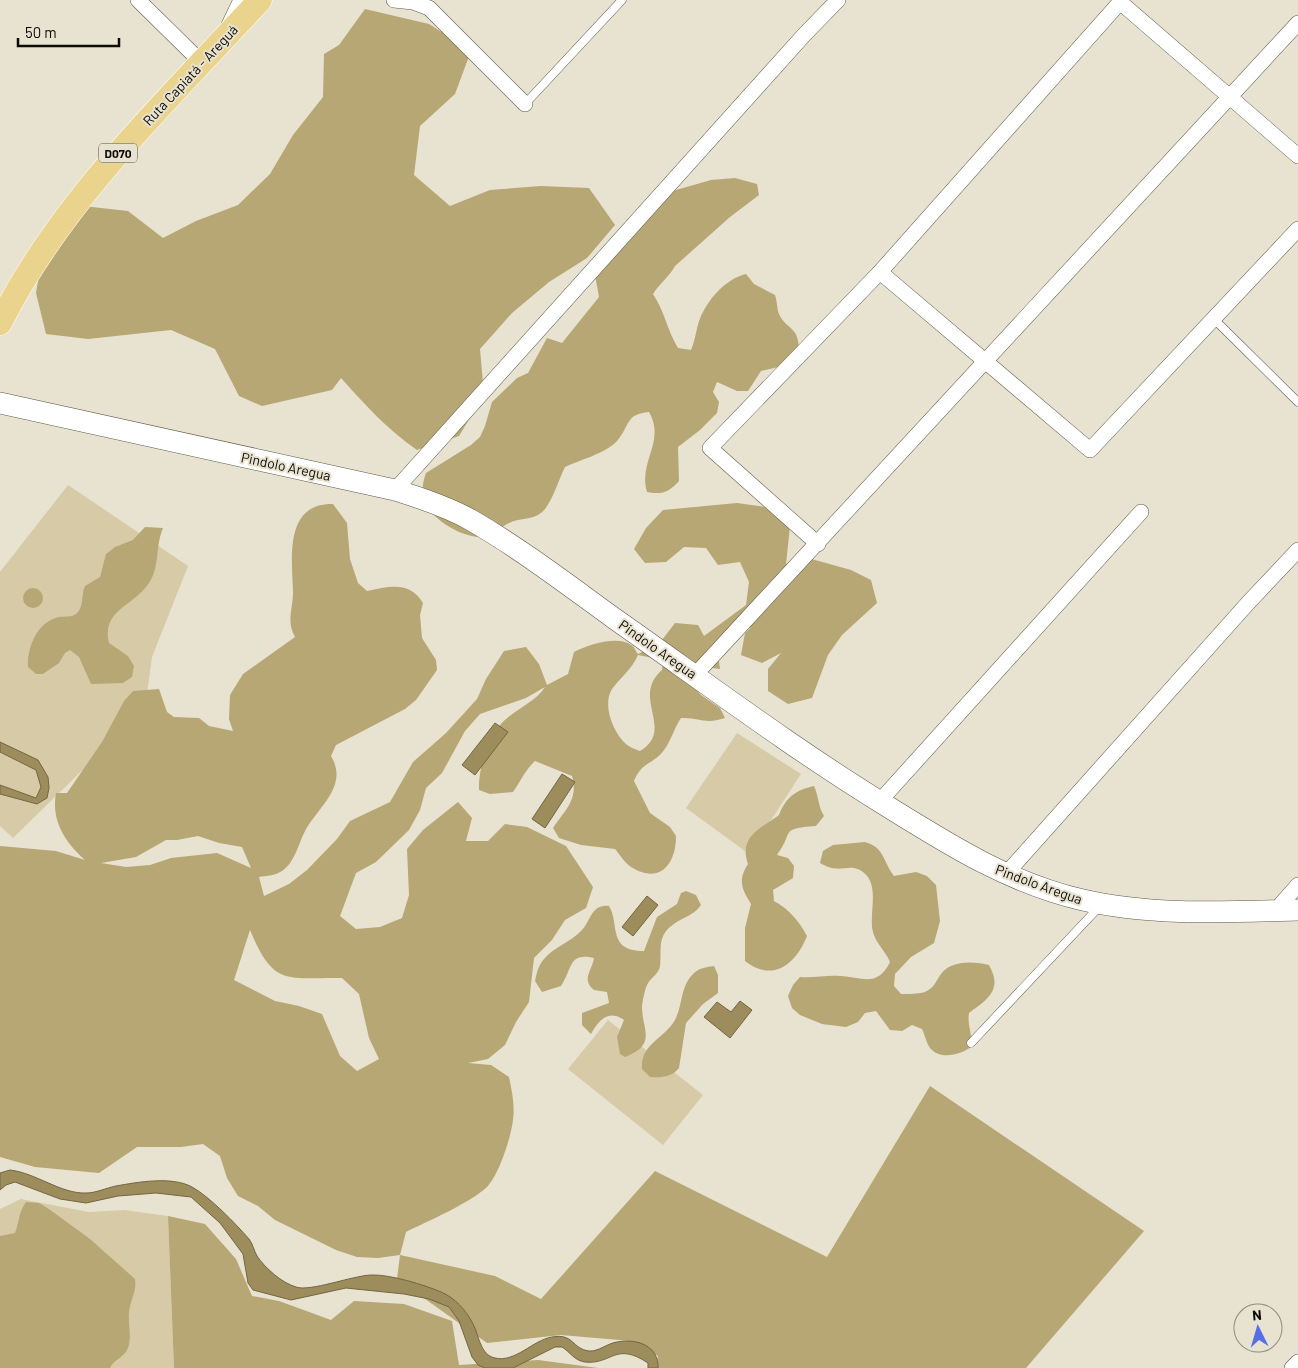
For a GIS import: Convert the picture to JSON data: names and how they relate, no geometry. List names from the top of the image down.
{
  "streets": {
    "main road": ["Ruta Capiatá - Areguá", "D070", "Pindolo Aregua"]
  },
  "scale_bar": "50 m",
  "north": "top"
}
